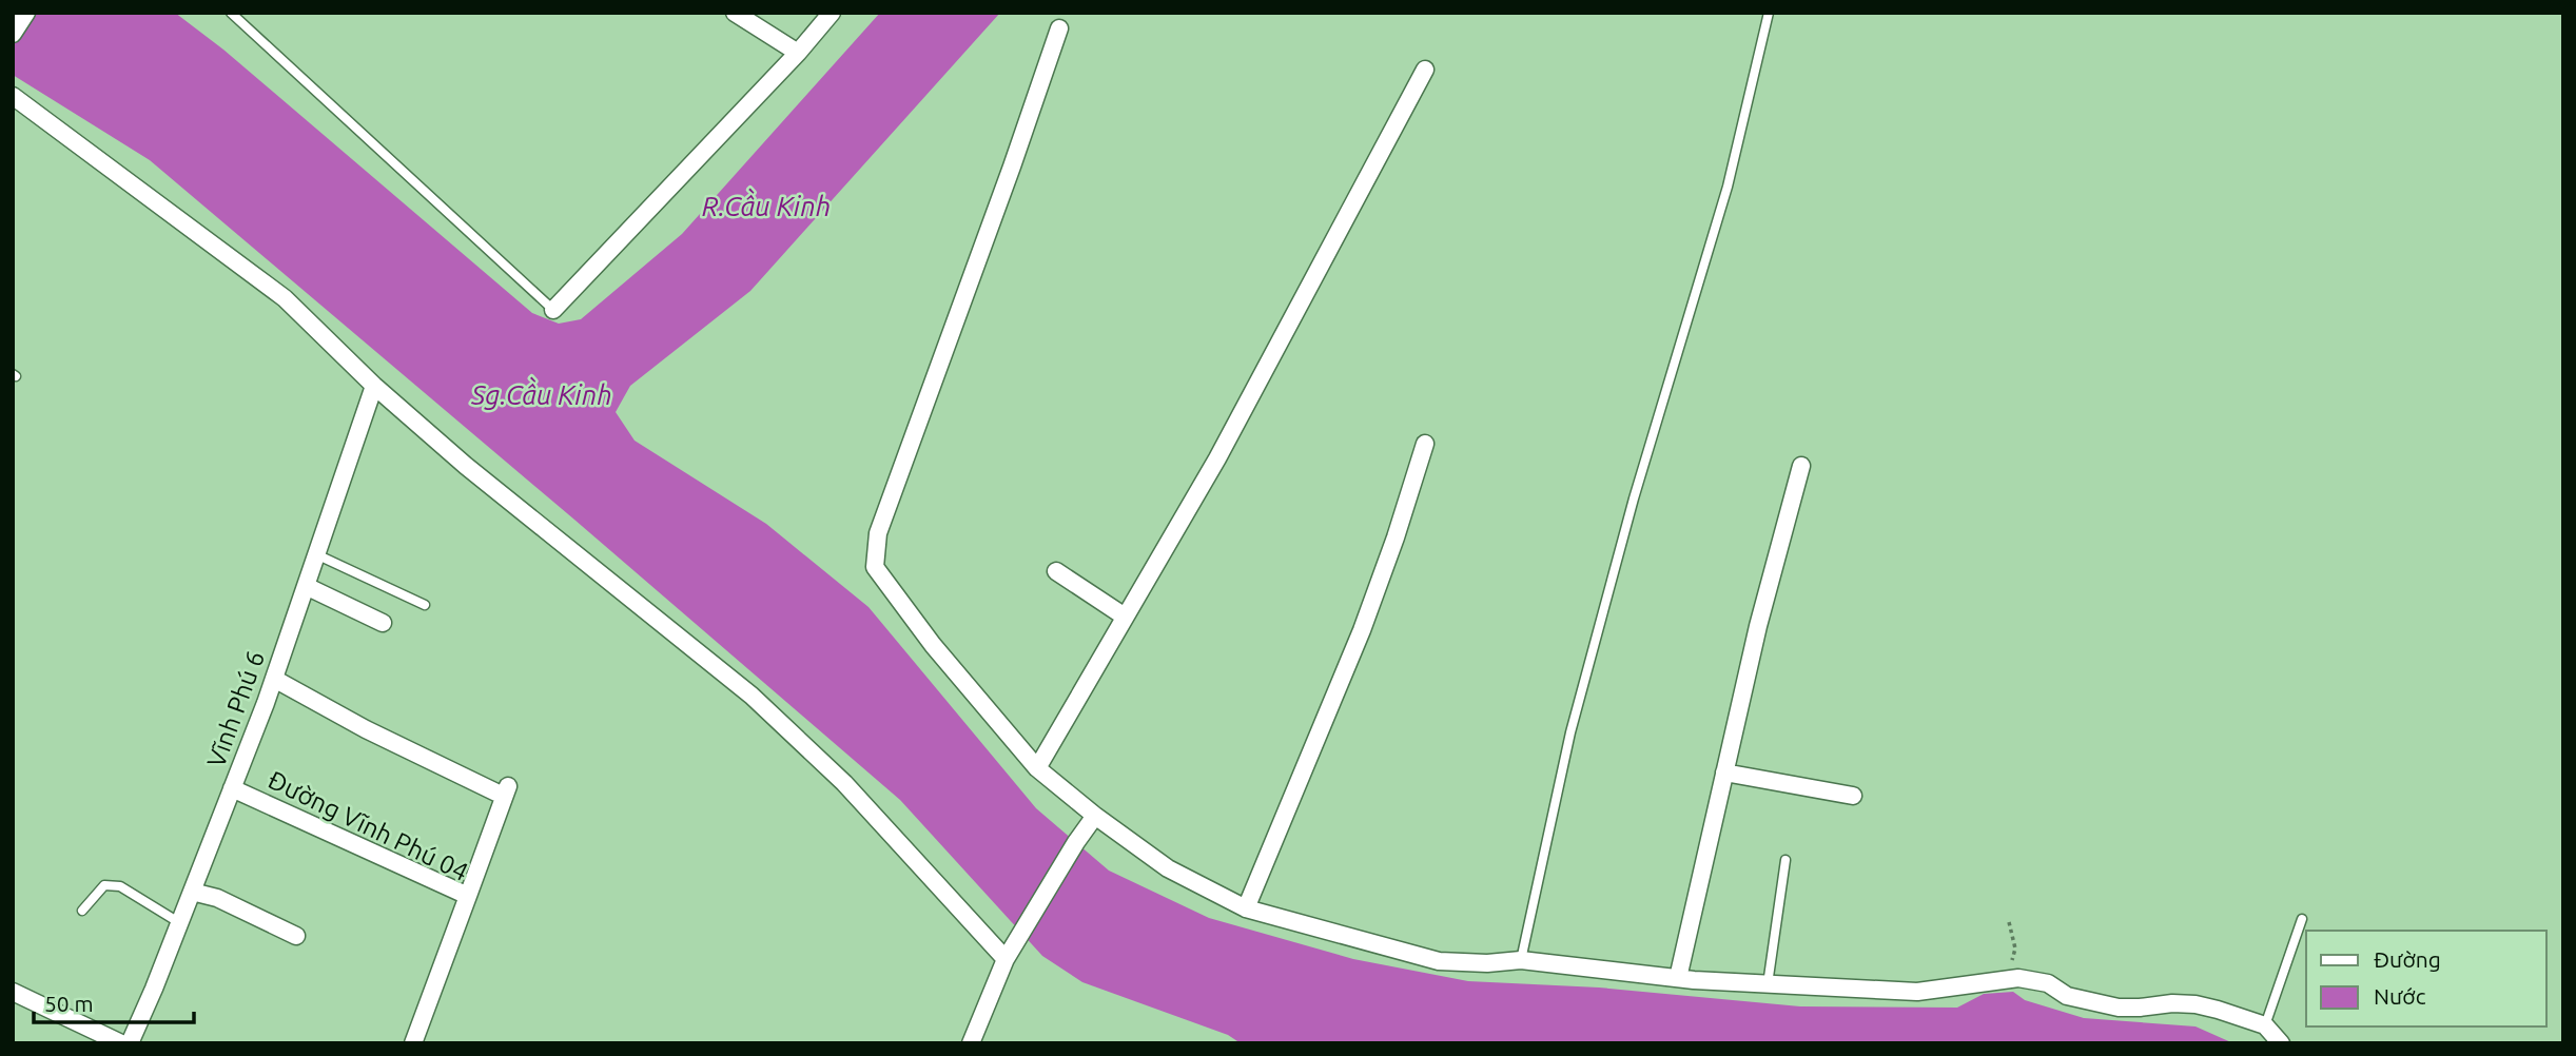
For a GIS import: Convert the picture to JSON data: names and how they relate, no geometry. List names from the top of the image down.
{
  "streets": {
    "street": ["Vĩnh Phú 6", "Đường Vĩnh Phú 04"]
  },
  "crossings": [
    ["Vĩnh Phú 6", "Đường Vĩnh Phú 04"]
  ],
  "water": ["R.Cầu Kinh", "Sg.Cầu Kinh"],
  "legend": ["Đường", "Nước"],
  "scale_bar": "50 m"
}
